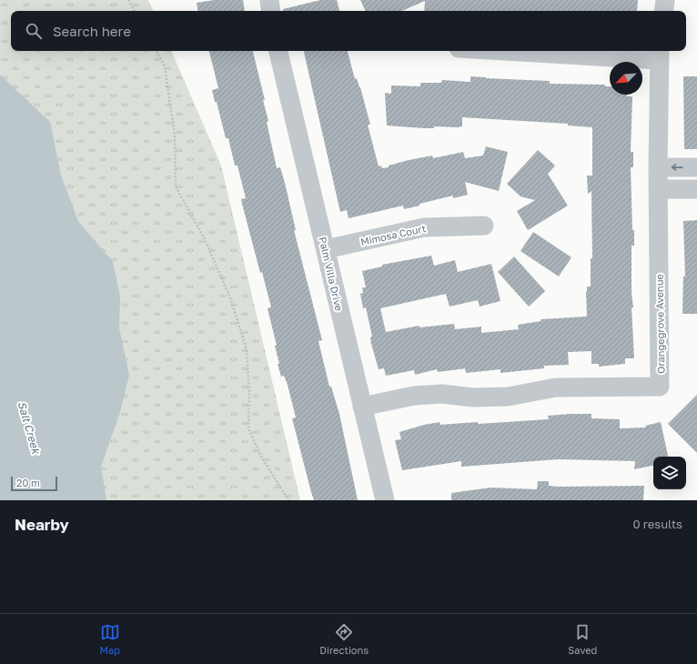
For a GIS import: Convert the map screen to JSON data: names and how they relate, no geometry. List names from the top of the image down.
{
  "streets": {
    "street": ["Mimosa Court", "Palm Villa Drive", "Orangegrove Avenue"]
  },
  "crossings": [
    ["Mimosa Court", "Palm Villa Drive"],
    ["Palm Villa Drive", "Orangegrove Avenue"]
  ],
  "water": ["Salt Creek"],
  "scale_bar": "20 m",
  "north": "bottom left",
  "page": {
    "search": "Search here",
    "scale": "20 m",
    "heading": ["Nearby", "0 results"],
    "nav": ["Map", "Directions", "Saved"]
  }
}
